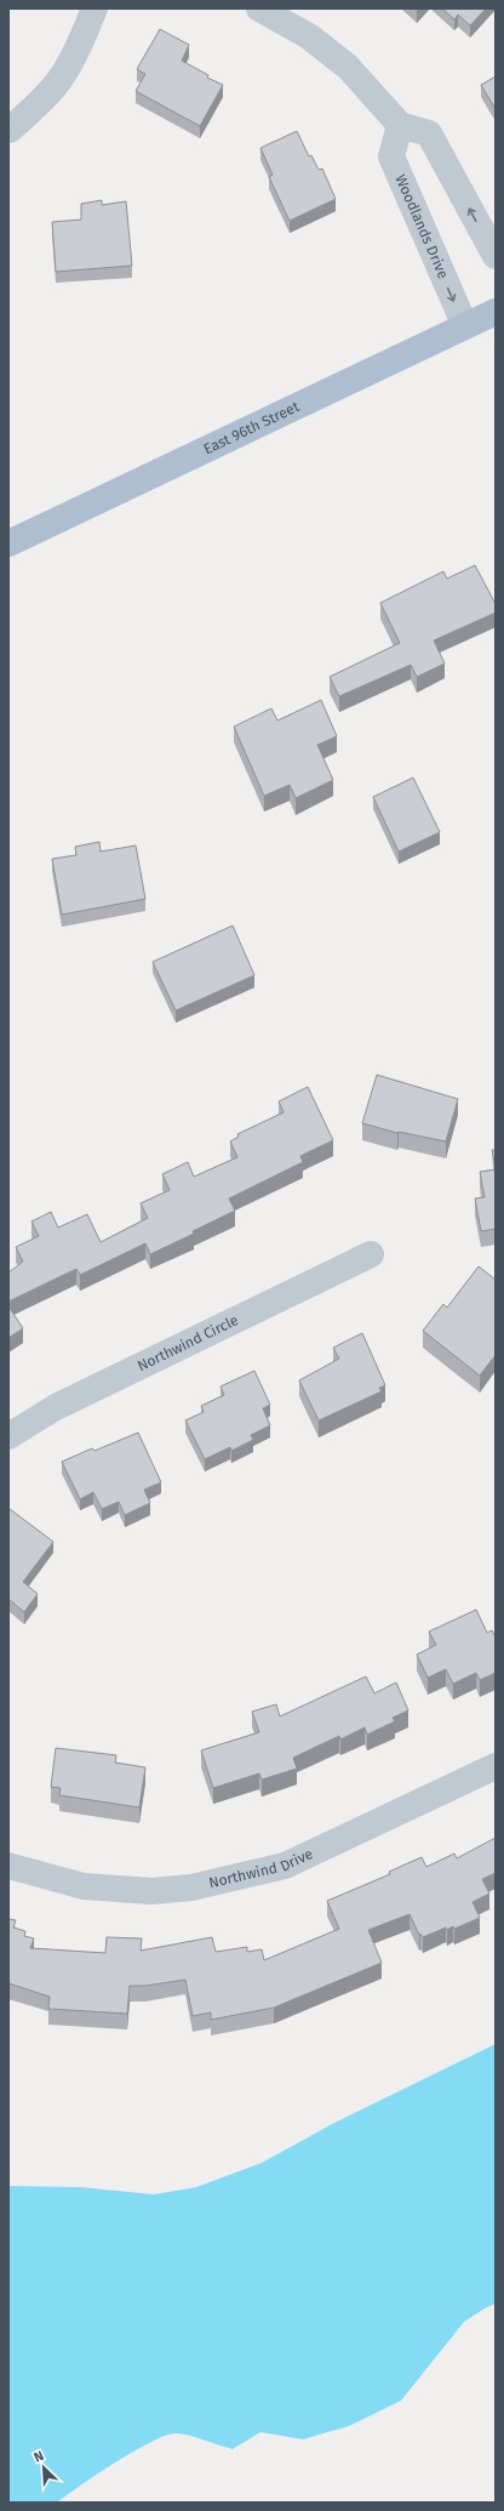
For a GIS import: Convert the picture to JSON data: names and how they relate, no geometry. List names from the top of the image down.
{
  "streets": {
    "main road": ["East 96th Street"],
    "street": ["Woodlands Drive", "Northwind Circle", "Northwind Drive"]
  },
  "crossings": [
    ["Woodlands Drive", "East 96th Street"]
  ],
  "north": "top left"
}
